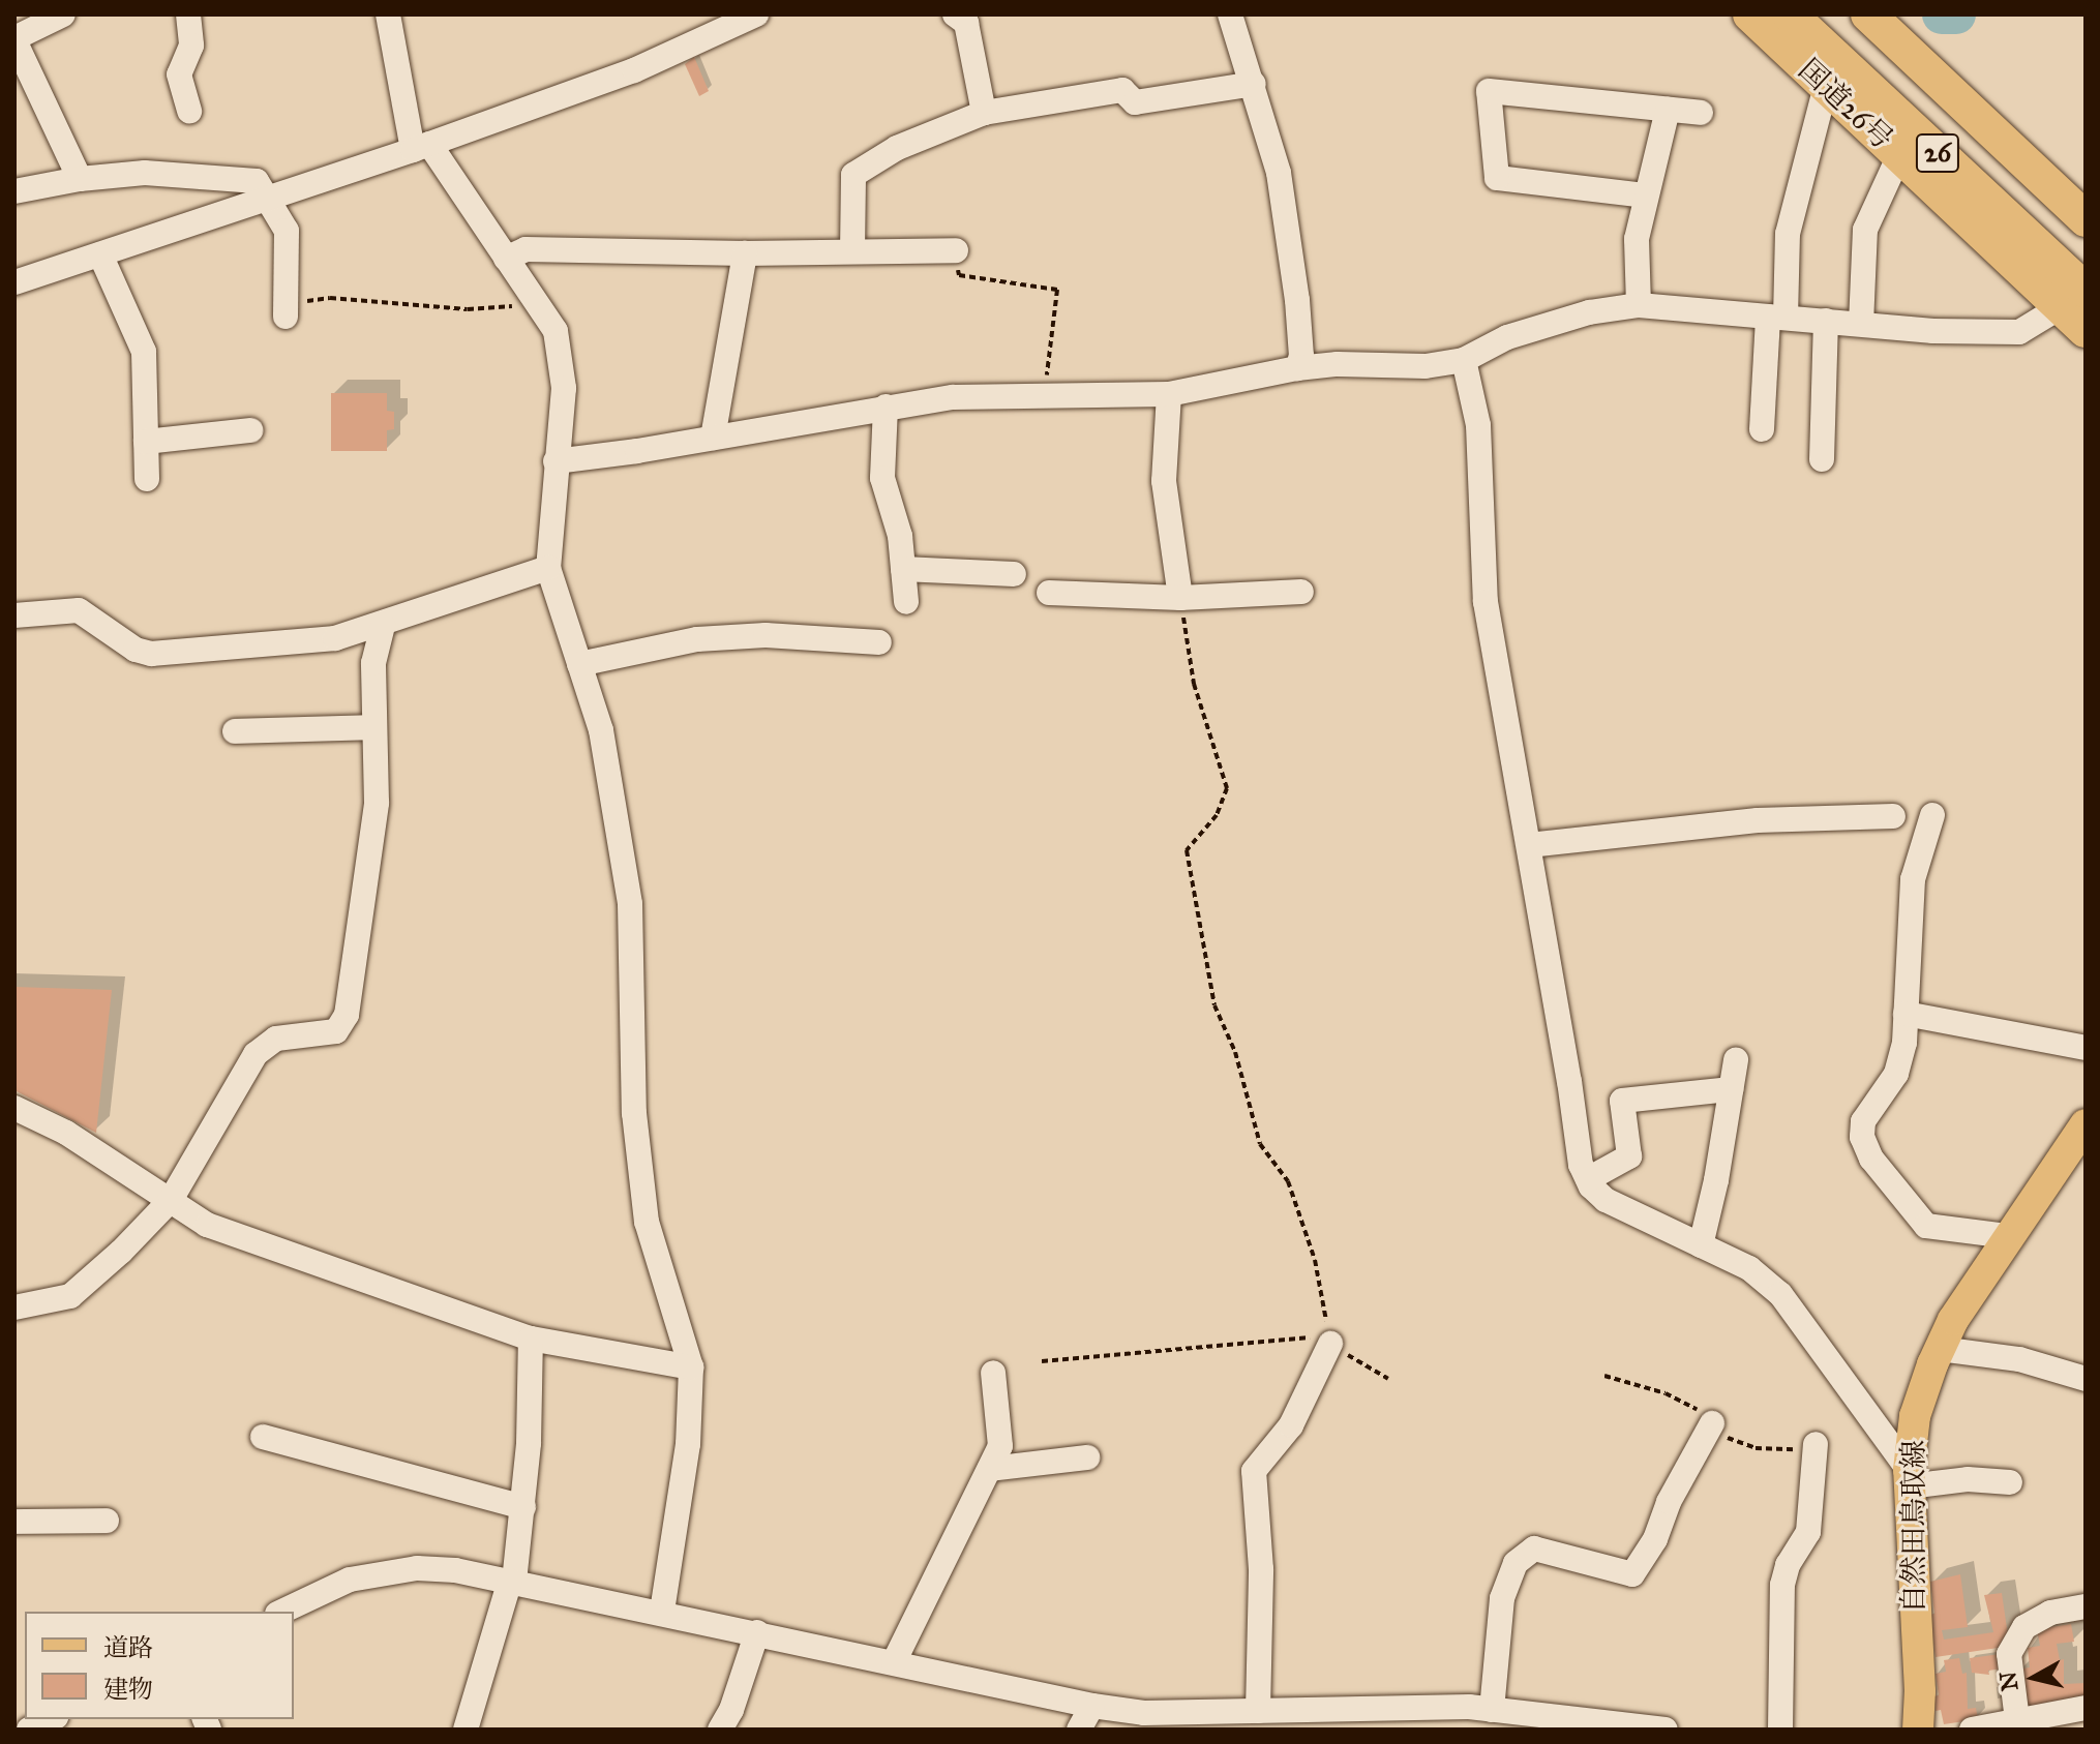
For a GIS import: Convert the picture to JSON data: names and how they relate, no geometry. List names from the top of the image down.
{
  "streets": {
    "highway": ["国道26号", "26"],
    "main road": ["自然田鳥取線"]
  },
  "crossings": [
    ["国道26号", "26"]
  ],
  "legend": ["道路", "建物"],
  "north": "left"
}
